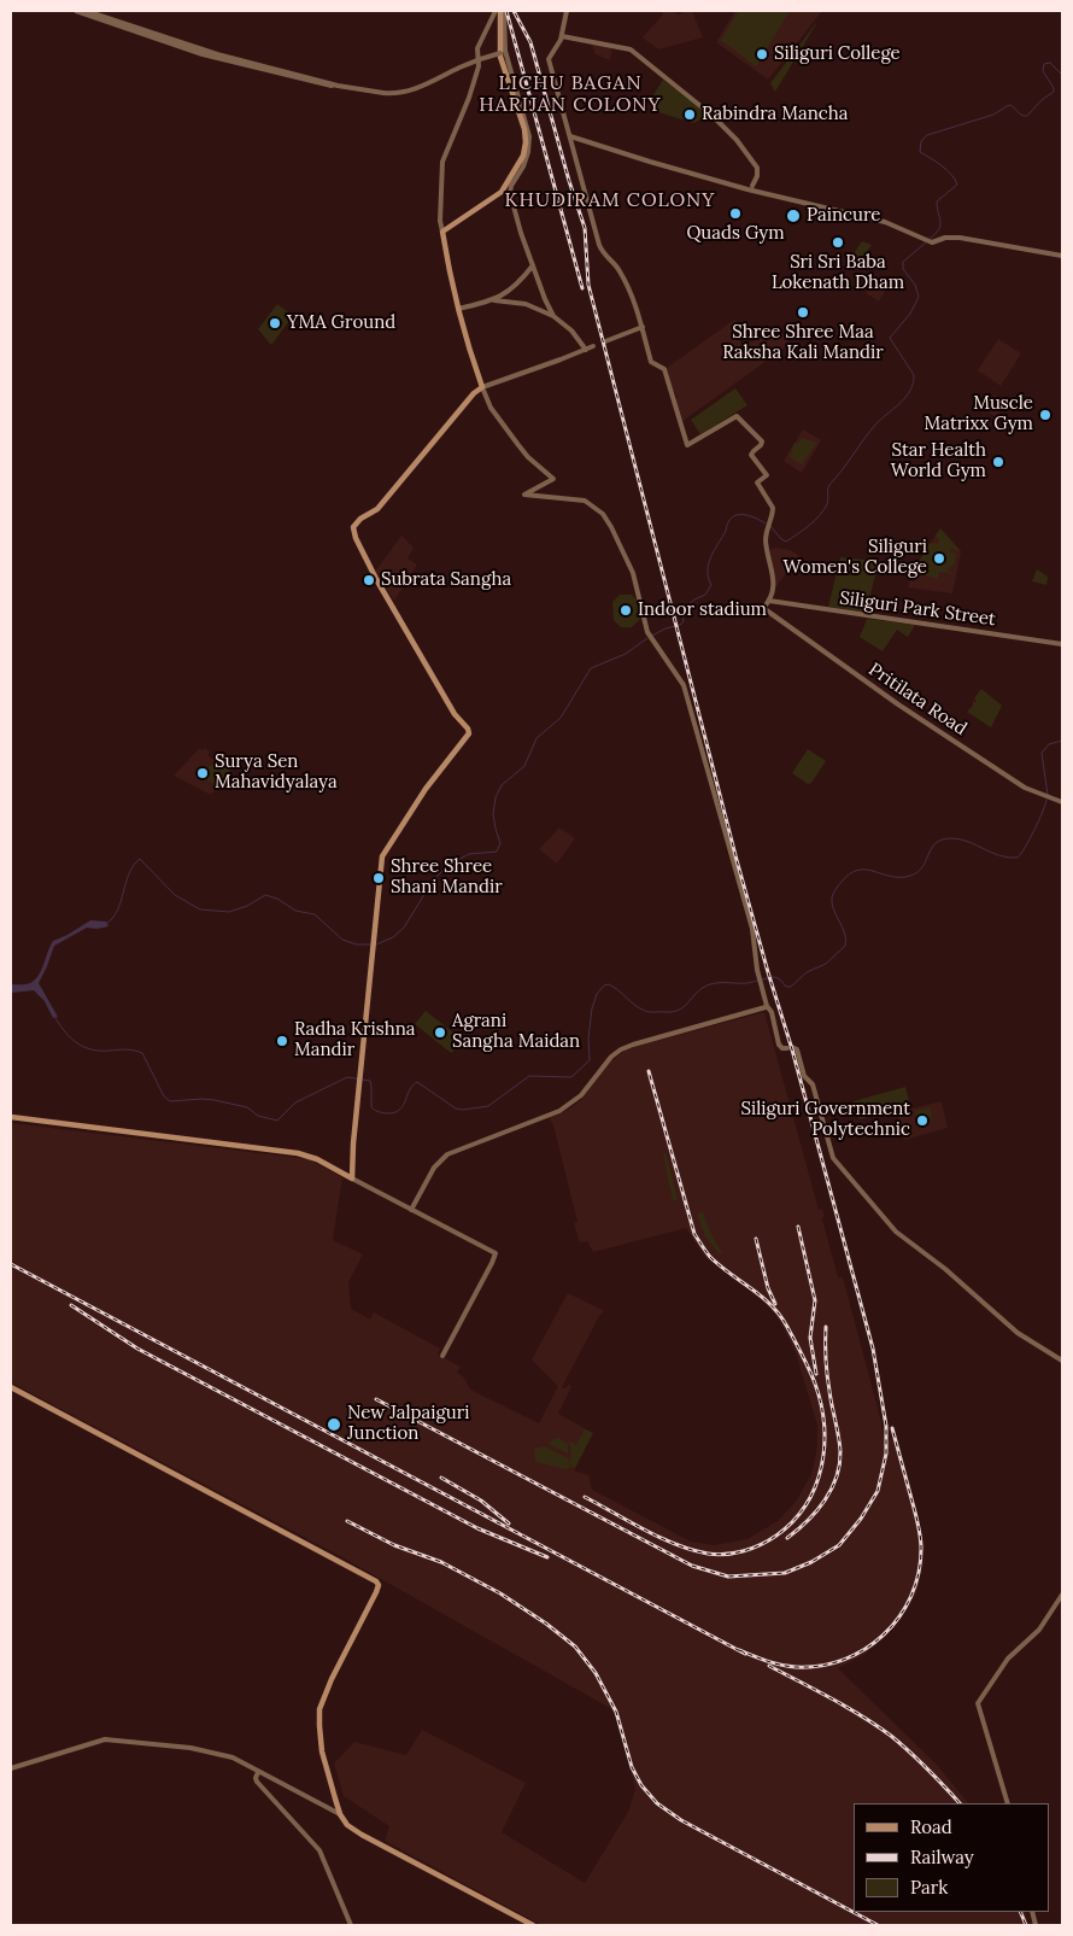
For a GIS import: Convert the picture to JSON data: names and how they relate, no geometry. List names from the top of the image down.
{
  "streets": {
    "street": ["Siliguri Park Street", "Pritilata Road"]
  },
  "crossings": [
    ["Siliguri Park Street", "Pritilata Road"]
  ],
  "districts": ["LICHU BAGAN HARIJAN COLONY", "KHUDIRAM COLONY"],
  "places": [
    "Siliguri College",
    "Rabindra Mancha",
    "Quads Gym",
    "Paincure",
    "Sri Sri Baba Lokenath Dham",
    "Shree Shree Maa Raksha Kali Mandir",
    "YMA Ground",
    "Muscle Matrixx Gym",
    "Star Health World Gym",
    "Siliguri Women's College",
    "Subrata Sangha",
    "Indoor stadium",
    "Surya Sen Mahavidyalaya",
    "Shree Shree Shani Mandir",
    "Agrani Sangha Maidan",
    "Radha Krishna Mandir",
    "Siliguri Government Polytechnic",
    "New Jalpaiguri Junction"
  ],
  "legend": ["Road", "Railway", "Park"]
}
